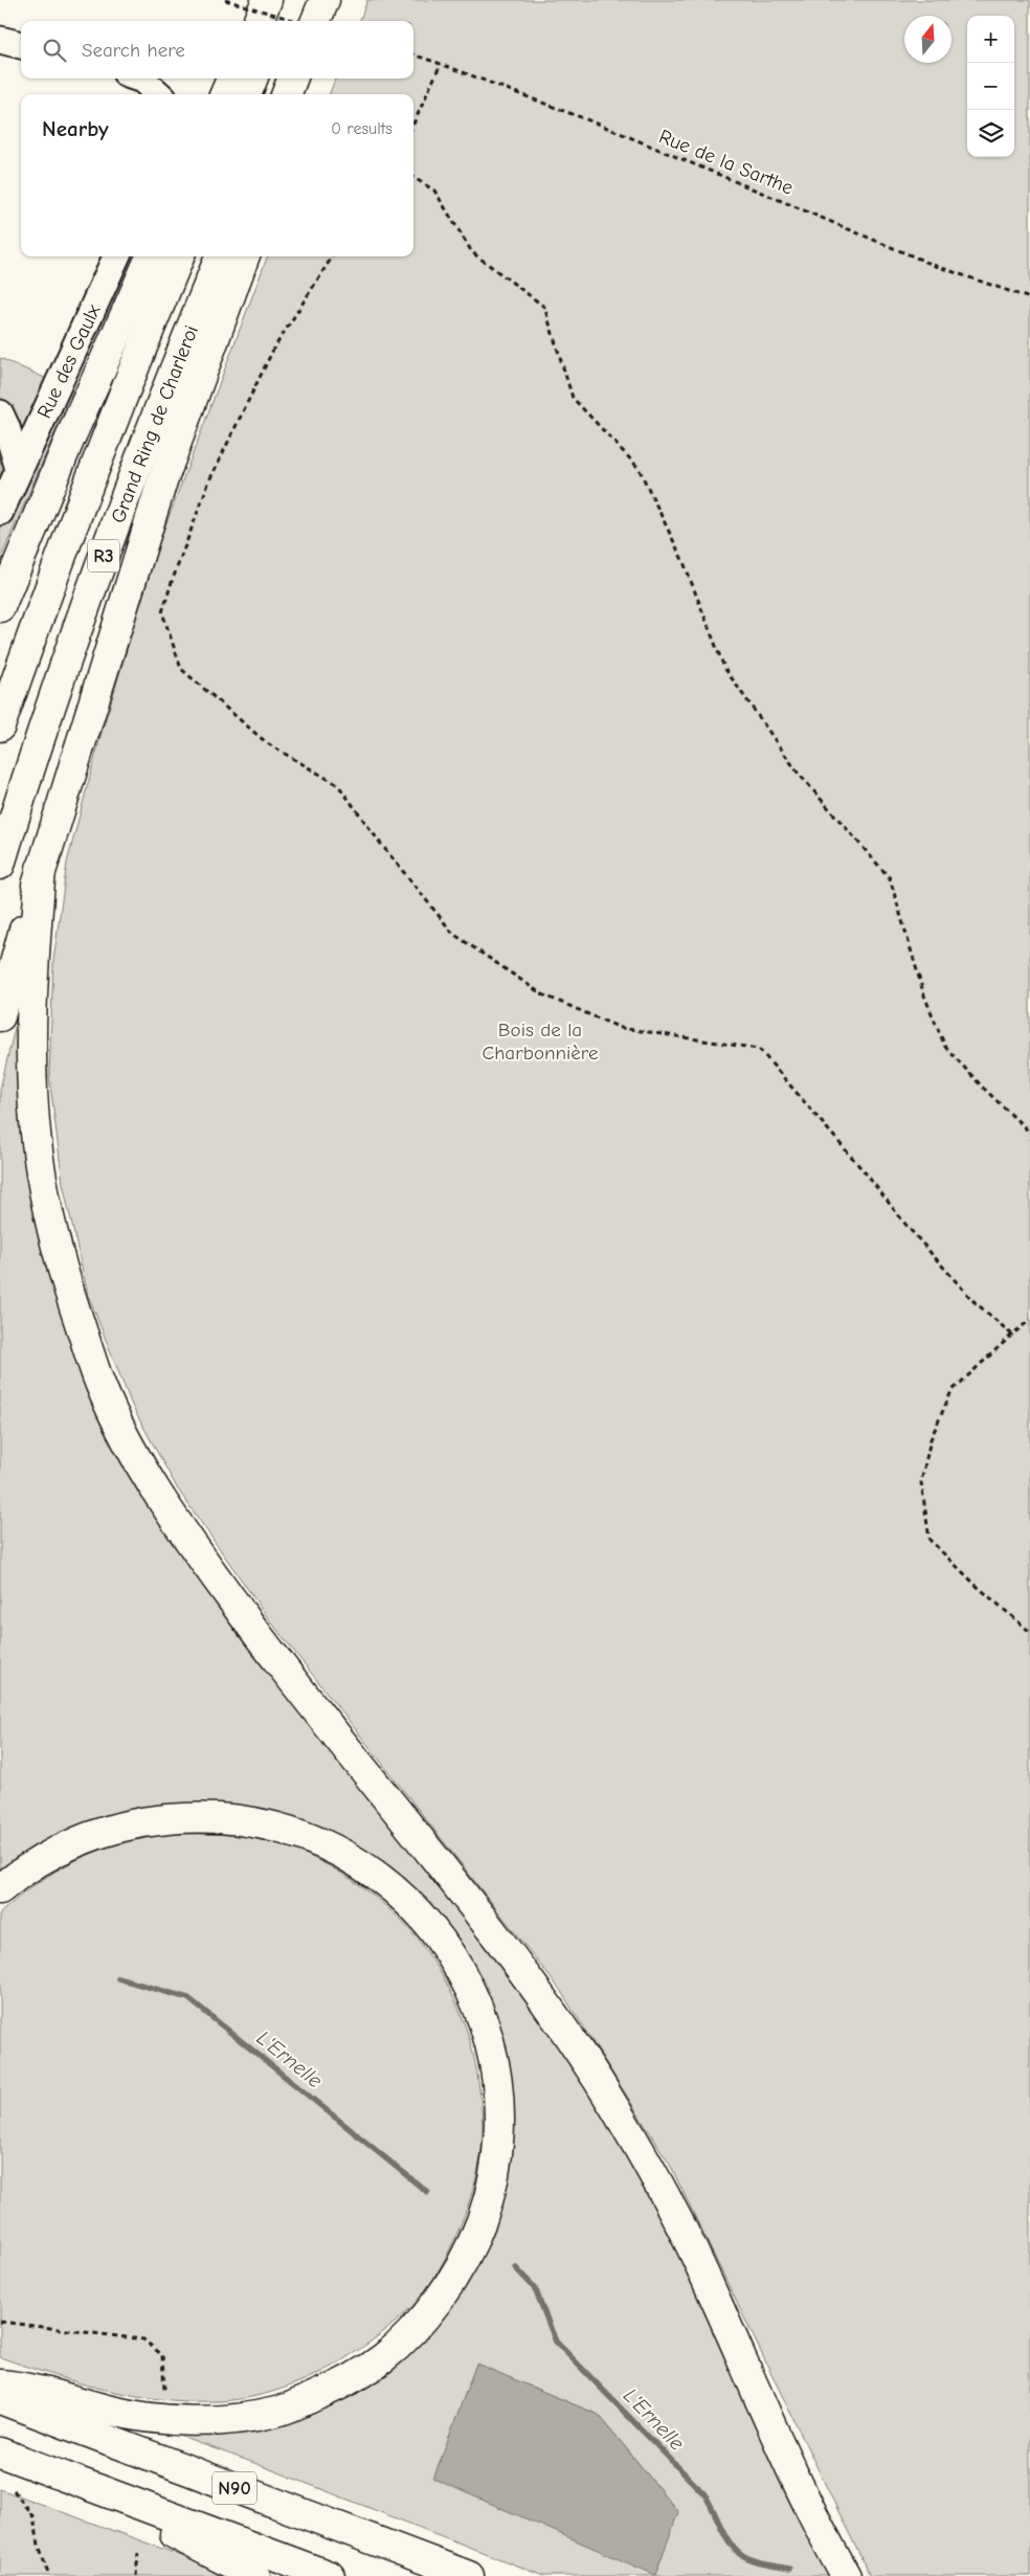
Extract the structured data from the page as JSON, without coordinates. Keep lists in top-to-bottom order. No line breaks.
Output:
{"streets":{"highway":["Grand Ring de Charleroi","R3","N90"],"street":["Rue des Gaulx"],"path":["Rue de la Sarthe"]},"water":["L'Ernelle"],"parks":["Bois de la Charbonnière"],"north":"top","page":{"map_buttons":["+","−"],"search":"Search here","heading":["Nearby","0 results"]}}
